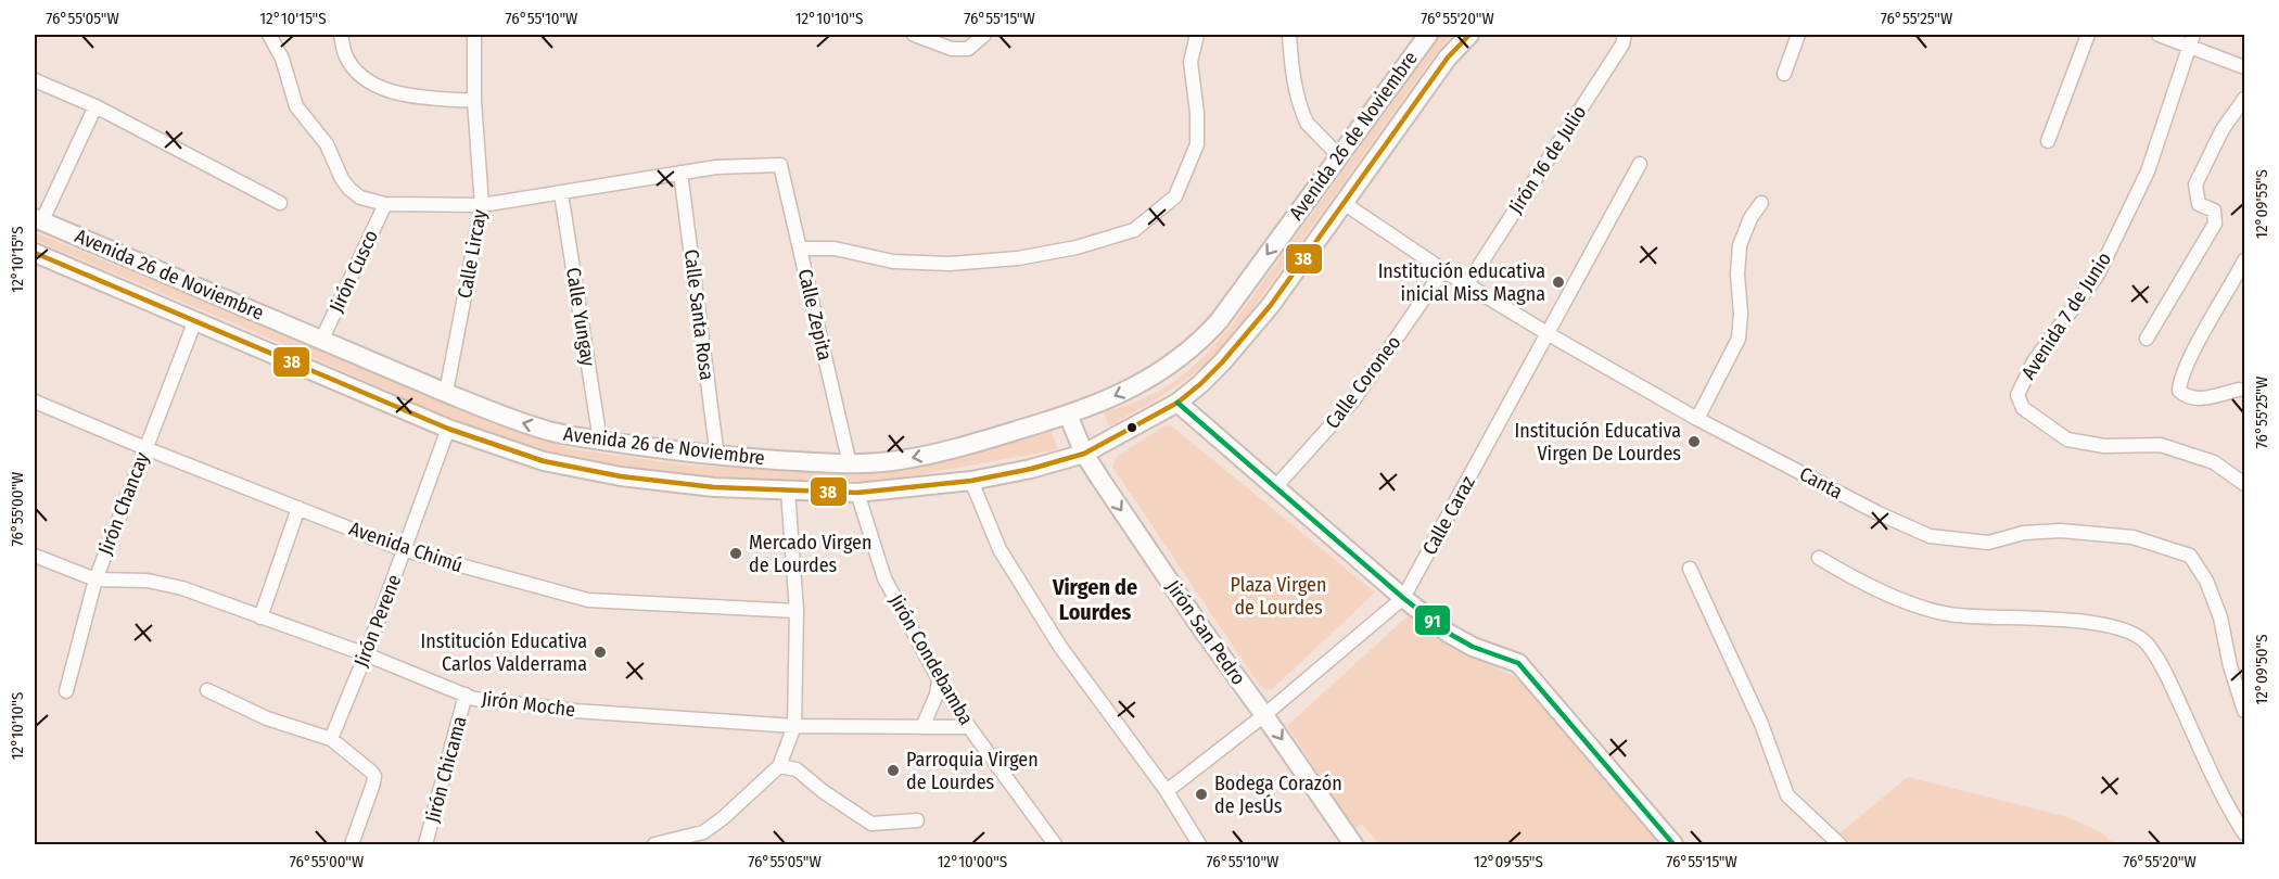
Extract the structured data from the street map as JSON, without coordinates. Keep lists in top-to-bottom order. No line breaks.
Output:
{"streets":{"main road":["Avenida 26 de Noviembre","Jirón San Pedro"],"street":["Jirón 16 de Julio","Calle Lircay","Jirón Cusco","Calle Santa Rosa","Calle Zepita","Avenida 7 de Junio","Calle Yungay","Calle Coroneo","Canta","Jirón Chancay","Calle Caraz","Avenida Chimú","Jirón Perene","Jirón Condebamba","Jirón Moche","Jirón Chicama"]},"crossings":[["Avenida 26 de Noviembre","Calle Lircay"],["Avenida 26 de Noviembre","Jirón Cusco"],["Avenida 26 de Noviembre","Calle Santa Rosa"],["Avenida 26 de Noviembre","Calle Zepita"],["Avenida 26 de Noviembre","Calle Yungay"],["Avenida 26 de Noviembre","Canta"],["Avenida 26 de Noviembre","Jirón Chancay"],["Avenida 26 de Noviembre","Jirón Perene"],["Avenida 26 de Noviembre","Jirón San Pedro"],["Avenida 26 de Noviembre","Jirón Condebamba"],["Jirón 16 de Julio","Canta"],["Calle Santa Rosa","Calle Zepita"],["Calle Coroneo","Canta"],["Canta","Calle Caraz"],["Jirón Chancay","Avenida Chimú"],["Jirón Chancay","Jirón Moche"],["Calle Caraz","Jirón San Pedro"],["Avenida Chimú","Jirón Perene"],["Jirón Perene","Jirón Moche"],["Jirón Condebamba","Jirón Moche"],["Jirón Moche","Jirón Chicama"]],"districts":["Virgen de Lourdes"],"parks":["Plaza Virgen de Lourdes"],"places":["Institución educativa inicial Miss Magna","Institución Educativa Virgen De Lourdes","Mercado Virgen de Lourdes","Institución Educativa Carlos Valderrama","Parroquia Virgen de Lourdes","Bodega Corazón de JesÚs"],"lines":["transit line 38","transit line 91"],"coordinates":["76°55'05\"W","12°10'15\"S","76°55'10\"W","12°10'10\"S","76°55'15\"W","76°55'20\"W","76°55'25\"W","12°09'55\"S","76°55'00\"W","12°09'50\"S","12°10'00\"S"]}
